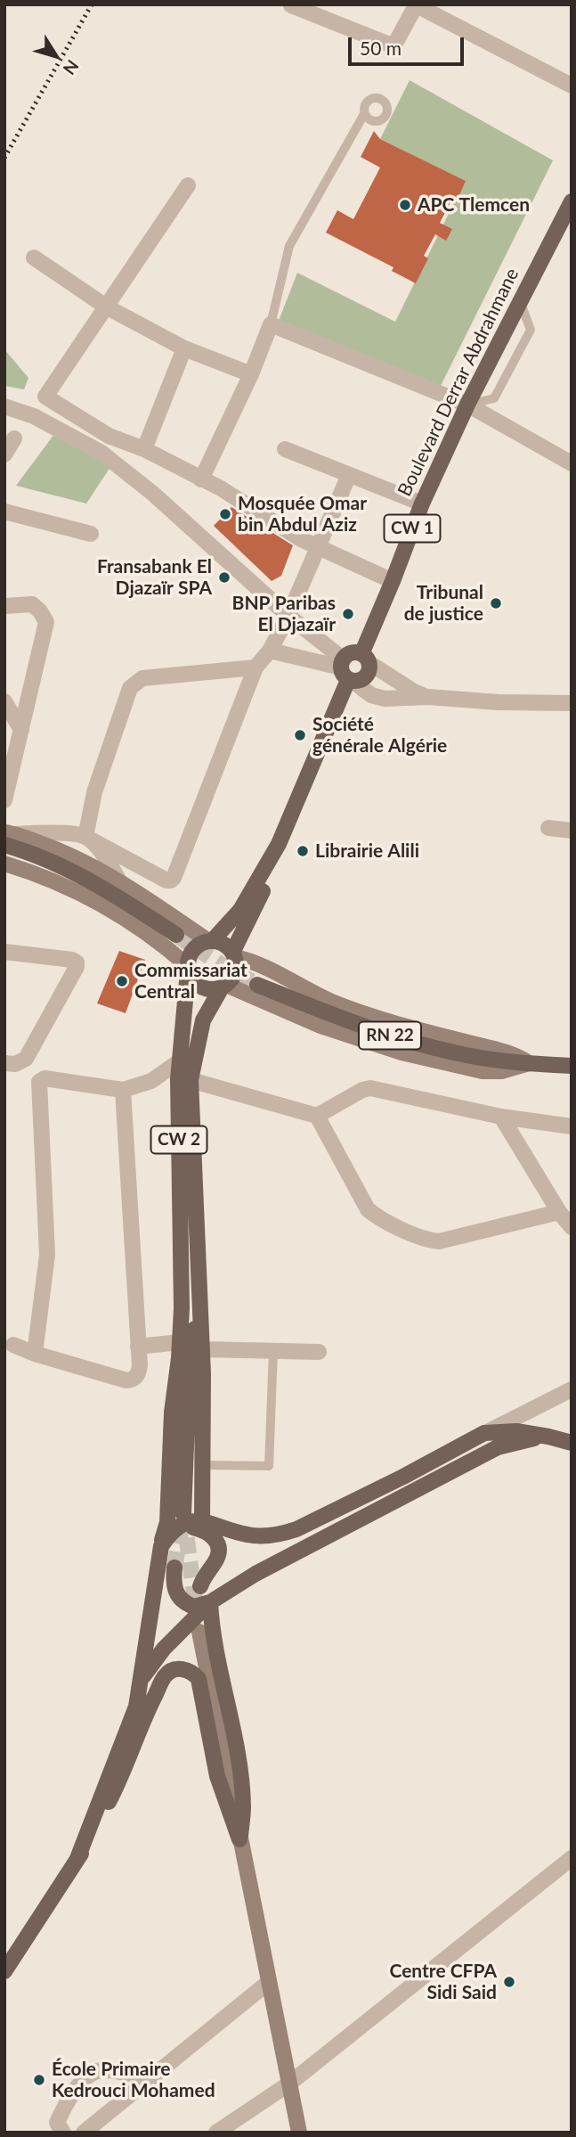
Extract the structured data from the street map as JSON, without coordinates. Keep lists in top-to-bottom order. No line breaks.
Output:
{"streets":{"main road":["Boulevard Derrar Abdrahmane","CW 1","RN 22","CW 2"]},"places":["APC Tlemcen","Mosquée Omar bin Abdul Aziz","Fransabank El Djazaïr SPA","Tribunal de justice","BNP Paribas El Djazaïr","Société générale Algérie","Librairie Alili","Commissariat Central","Centre CFPA Sidi Said","École Primaire Kedrouci Mohamed"],"scale_bar":"50 m","north":"bottom right"}
